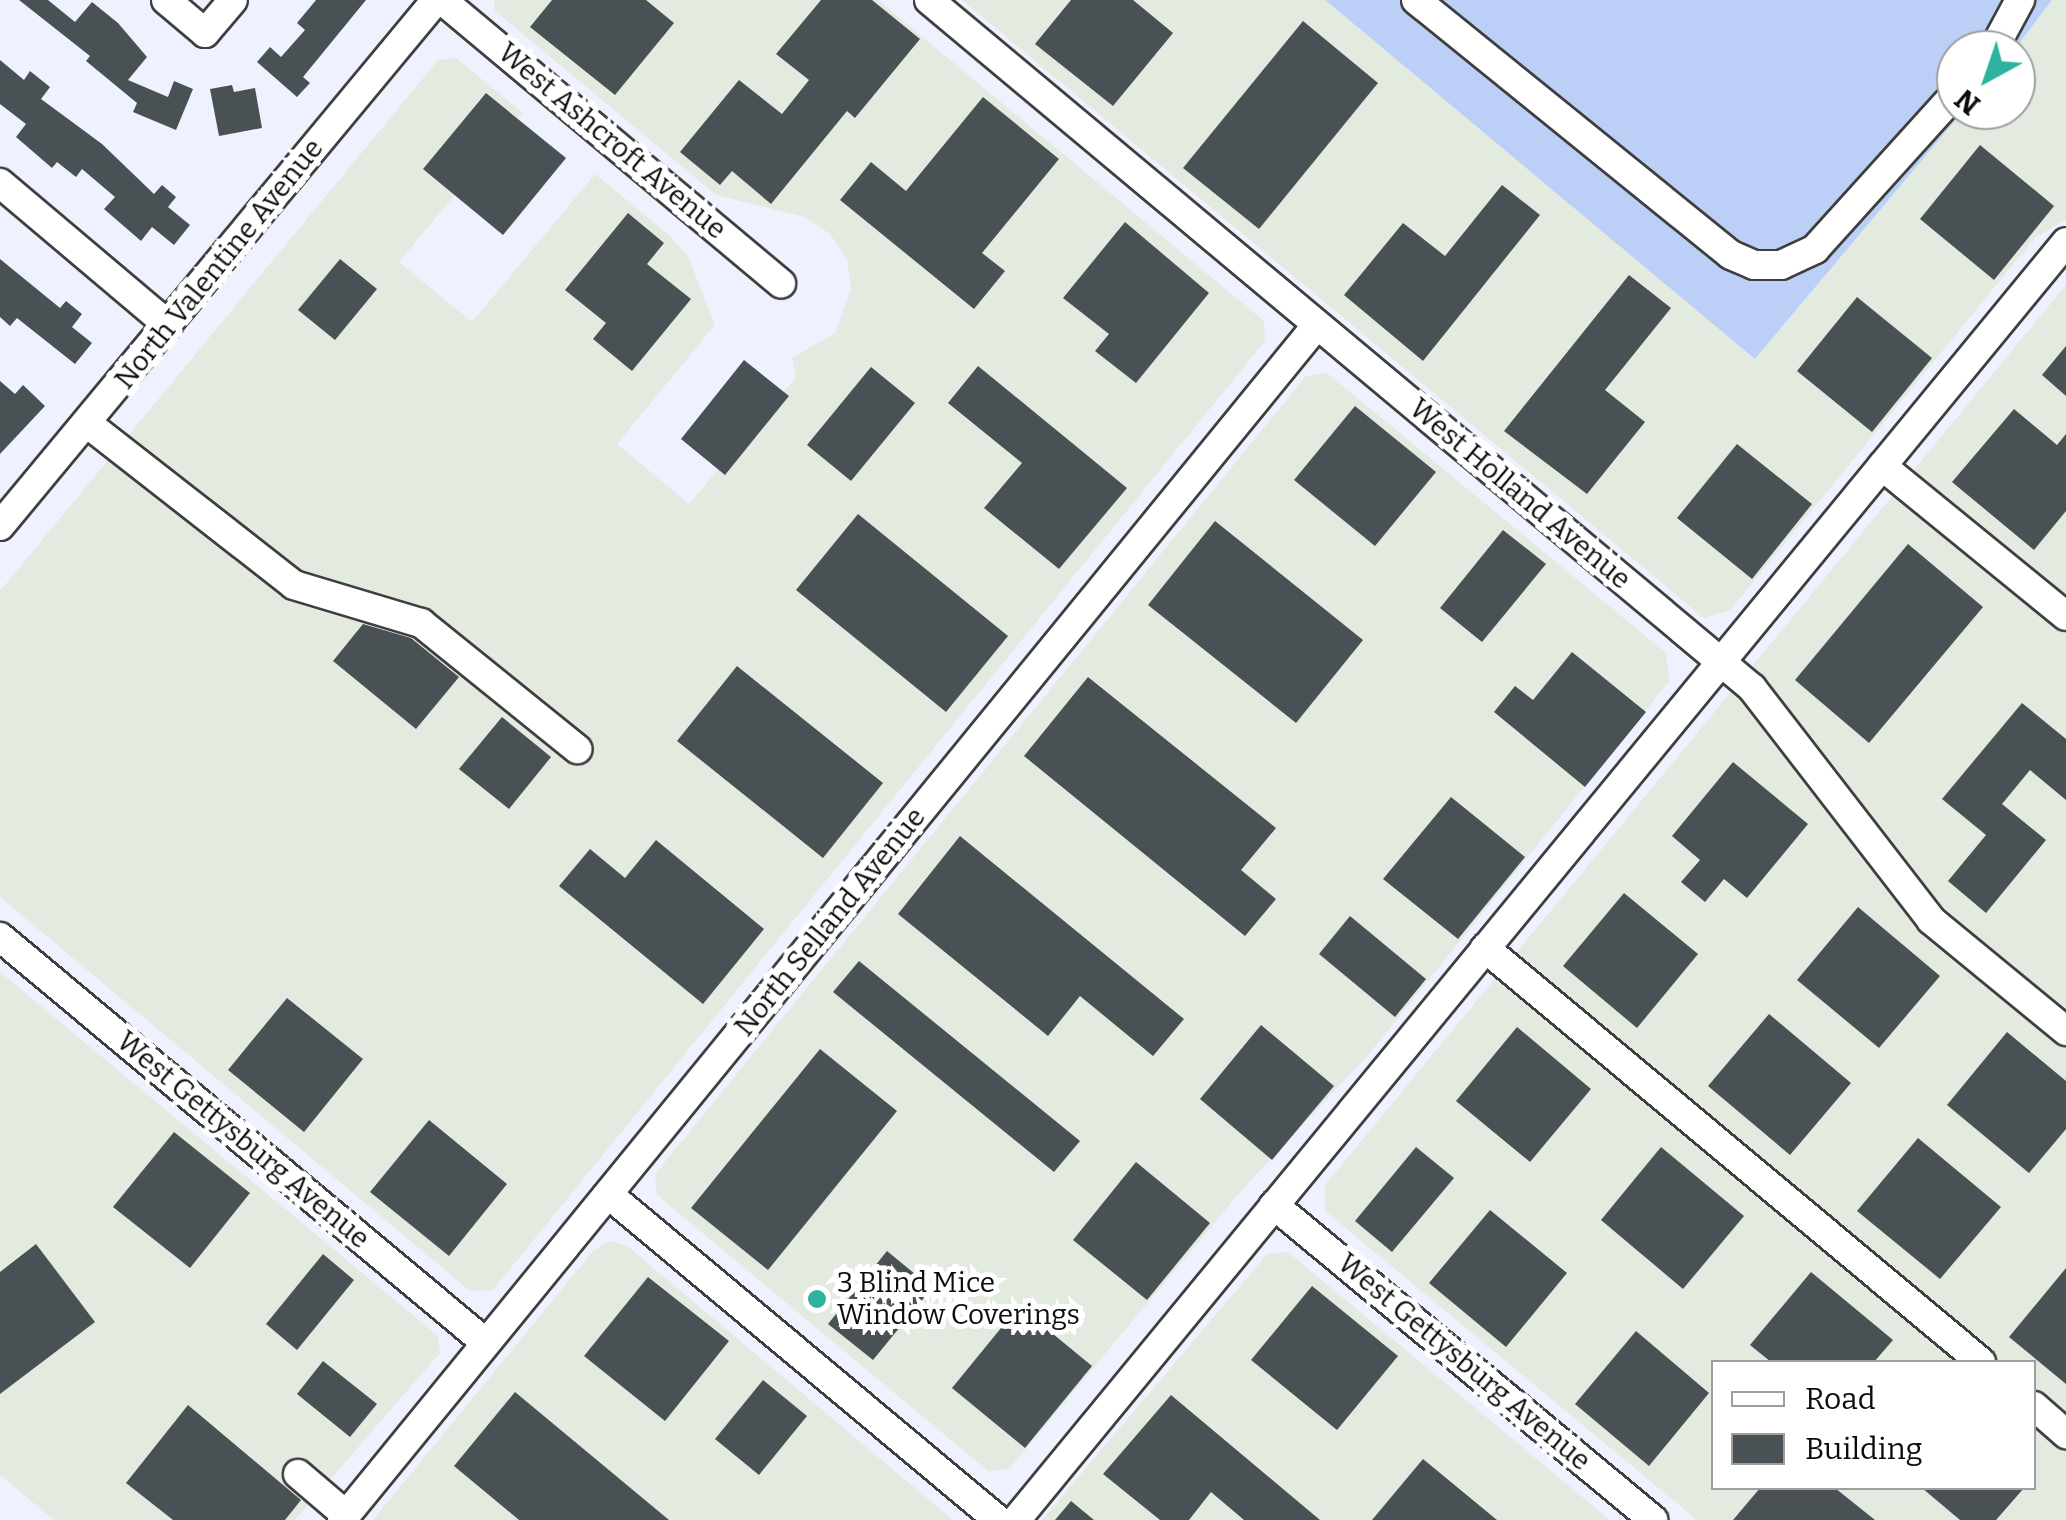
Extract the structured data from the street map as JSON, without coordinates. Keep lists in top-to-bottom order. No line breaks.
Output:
{"streets":{"street":["West Ashcroft Avenue","North Valentine Avenue","West Holland Avenue","North Selland Avenue","West Gettysburg Avenue"]},"crossings":[["West Ashcroft Avenue","North Valentine Avenue"],["West Holland Avenue","North Selland Avenue"],["North Selland Avenue","West Gettysburg Avenue"]],"places":["3 Blind Mice Window Coverings"],"legend":["Road","Building"],"north":"bottom left"}
